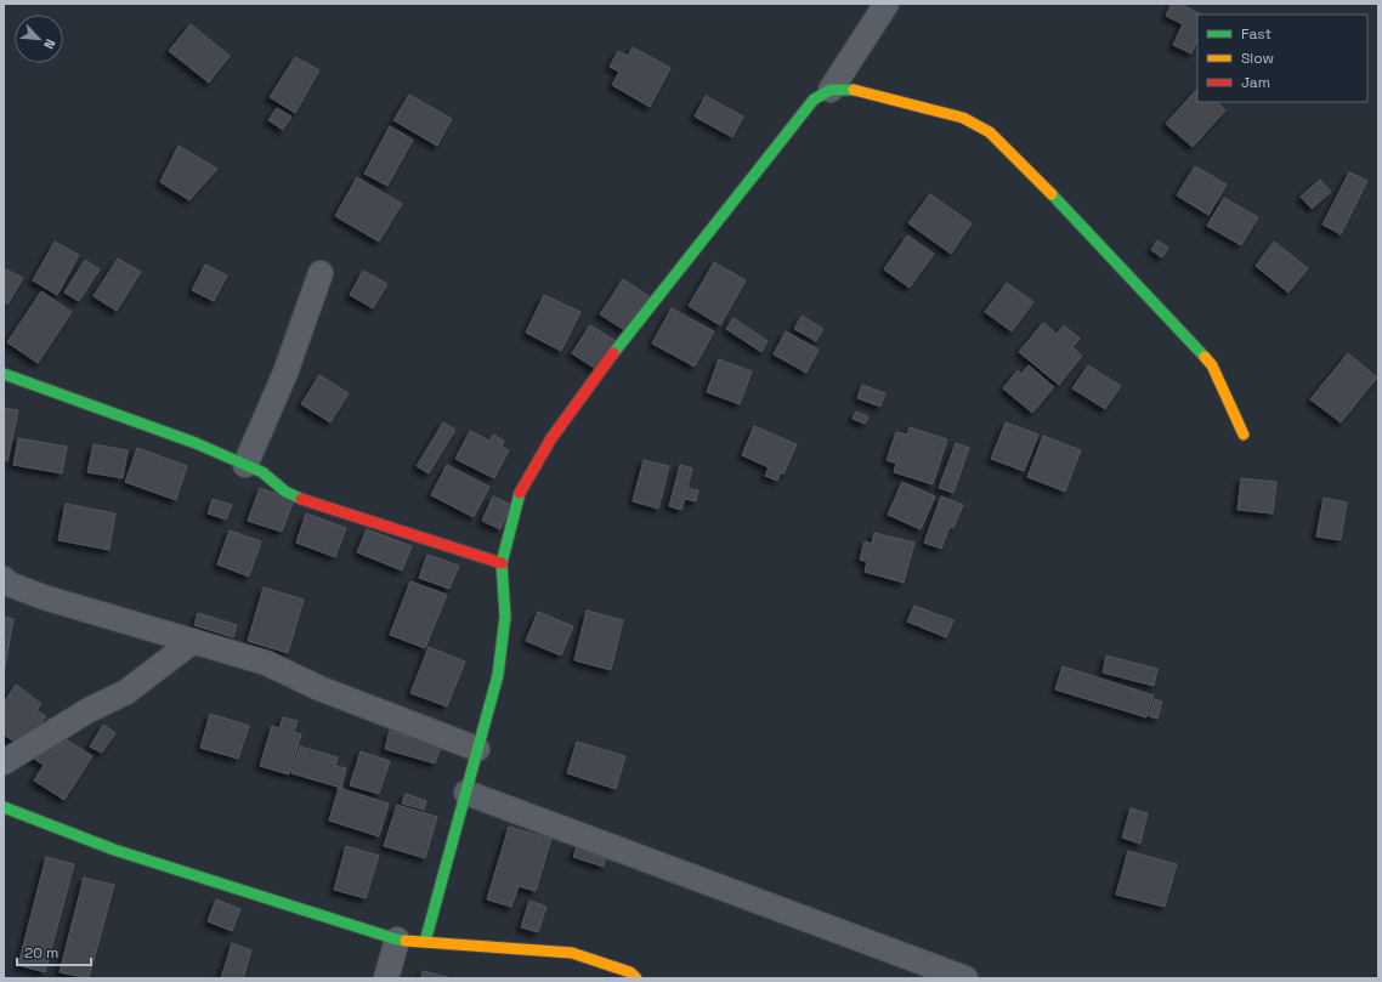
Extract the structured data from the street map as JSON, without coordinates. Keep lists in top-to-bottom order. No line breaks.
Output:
{"legend":["Fast","Slow","Jam"],"scale_bar":"20 m","north":"bottom right"}
